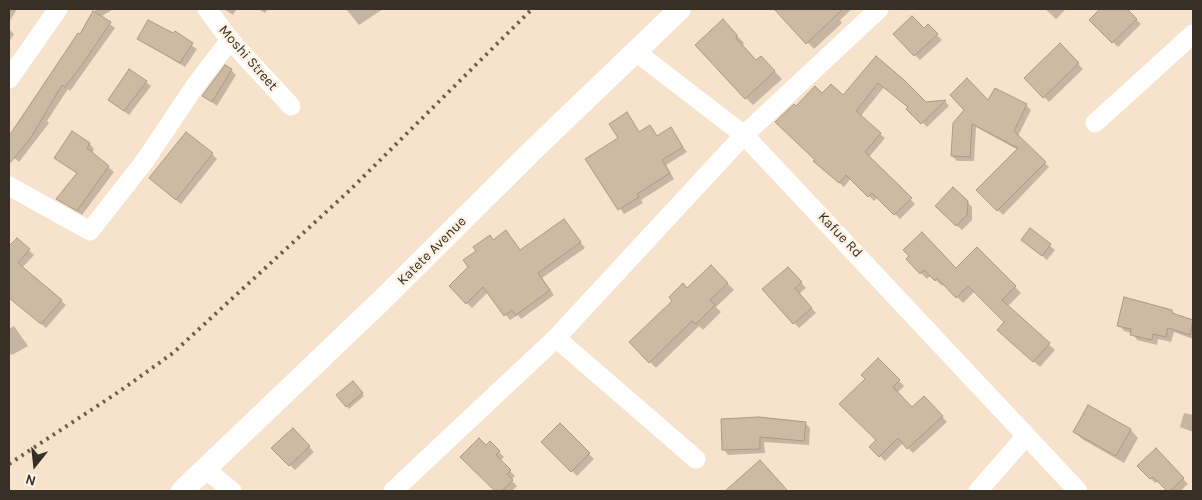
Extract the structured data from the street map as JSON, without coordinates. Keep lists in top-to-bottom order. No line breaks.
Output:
{"streets":{"street":["Moshi Street","Kafue Rd","Katete Avenue"]},"crossings":[["Kafue Rd","Katete Avenue"]],"north":"bottom"}
